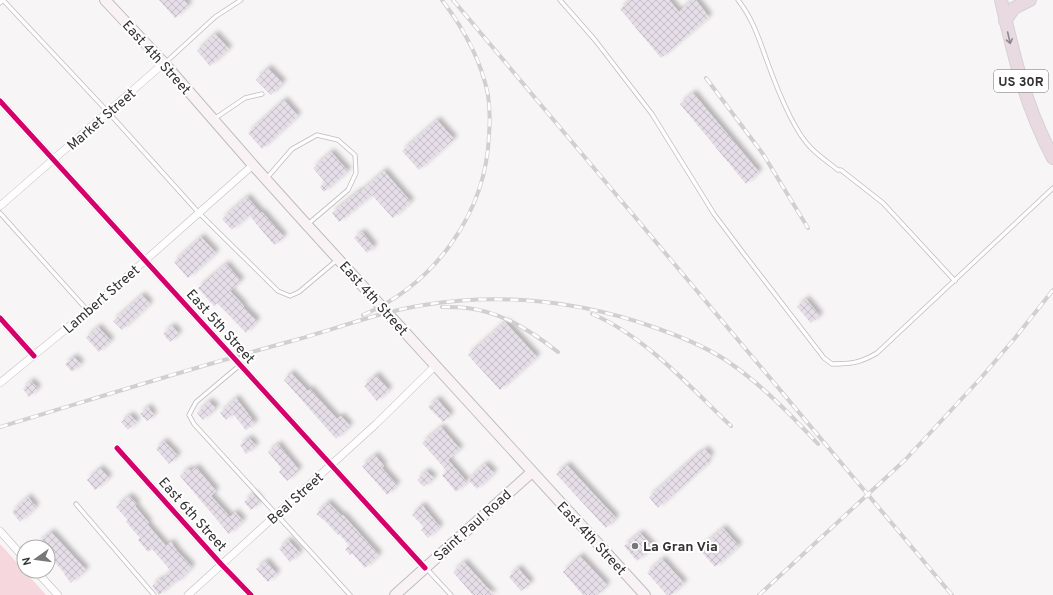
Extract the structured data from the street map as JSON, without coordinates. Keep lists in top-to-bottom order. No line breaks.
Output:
{"streets":{"highway":["US 30R"],"main road":["East 4th Street","Saint Paul Road"],"street":["Market Street","Lambert Street","East 5th Street","Beal Street","East 6th Street"]},"crossings":[["East 4th Street","Market Street"],["East 4th Street","Lambert Street"],["East 4th Street","Beal Street"],["East 4th Street","Saint Paul Road"],["Market Street","East 5th Street"],["Lambert Street","East 5th Street"],["East 5th Street","Beal Street"],["East 5th Street","Saint Paul Road"],["Beal Street","East 6th Street"]],"places":["La Gran Via"],"north":"left"}
